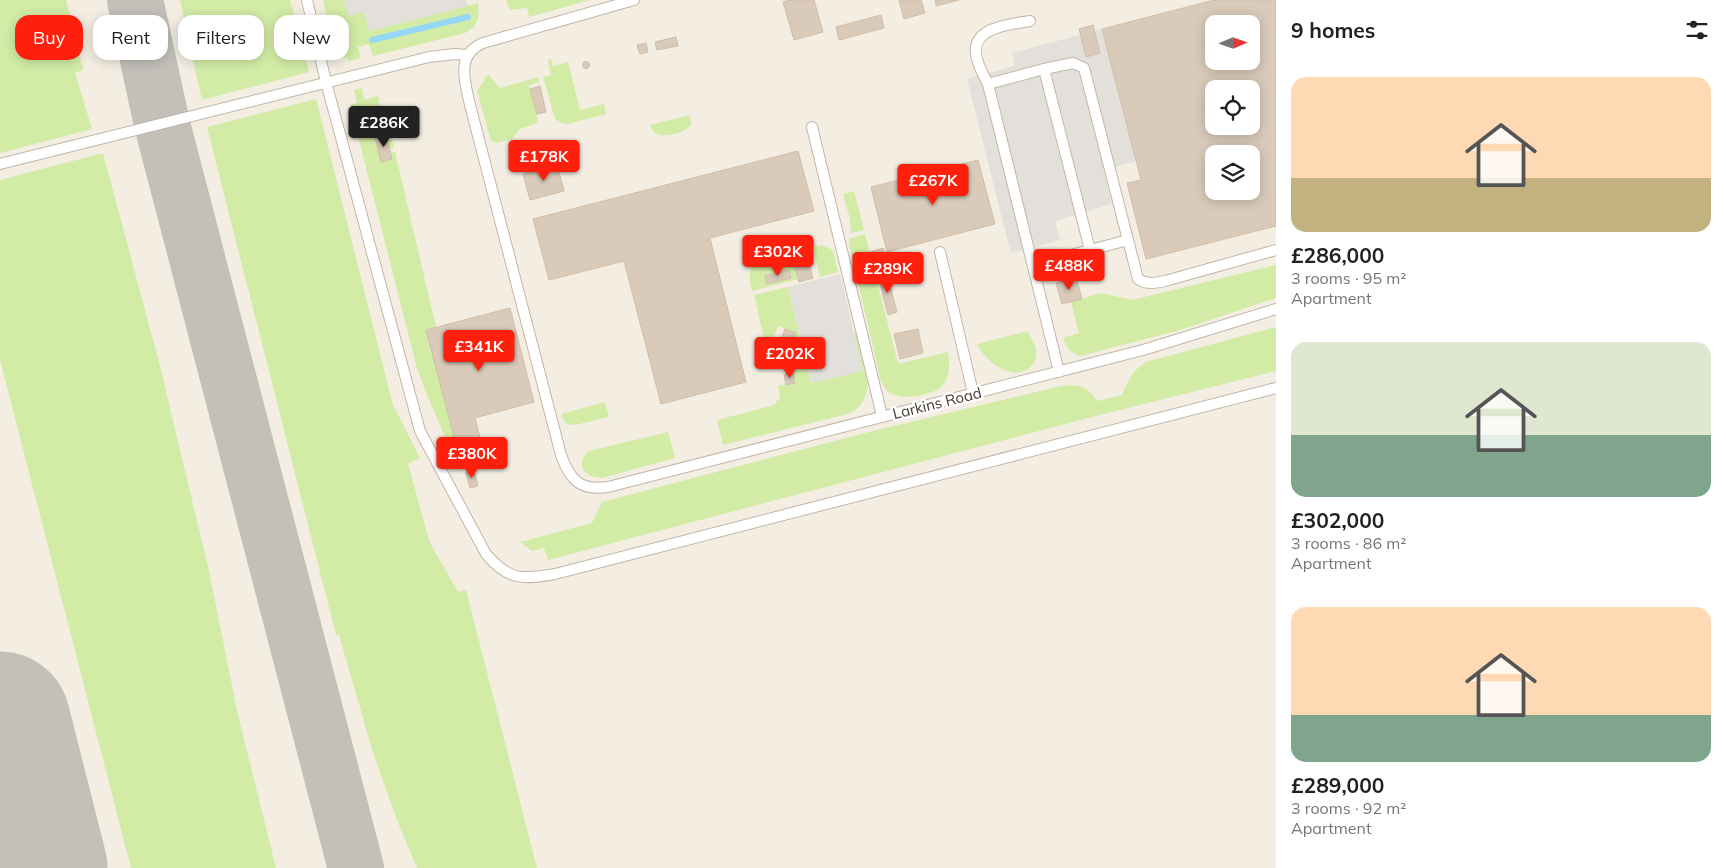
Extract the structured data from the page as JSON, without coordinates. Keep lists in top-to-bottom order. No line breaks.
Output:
{"streets":{"lane":["Larkins Road"]},"north":"right","page":{"heading":"9 homes","chip":["Buy","Rent","Filters","New"],"list":[{"name":"£286,000","note":"3 rooms · 95 m² · Apartment"},{"name":"£302,000","note":"3 rooms · 86 m² · Apartment"},{"name":"£289,000","note":"3 rooms · 92 m² · Apartment"}],"price":["£286K","£178K","£267K","£302K","£488K","£289K","£341K","£202K","£380K"]}}
